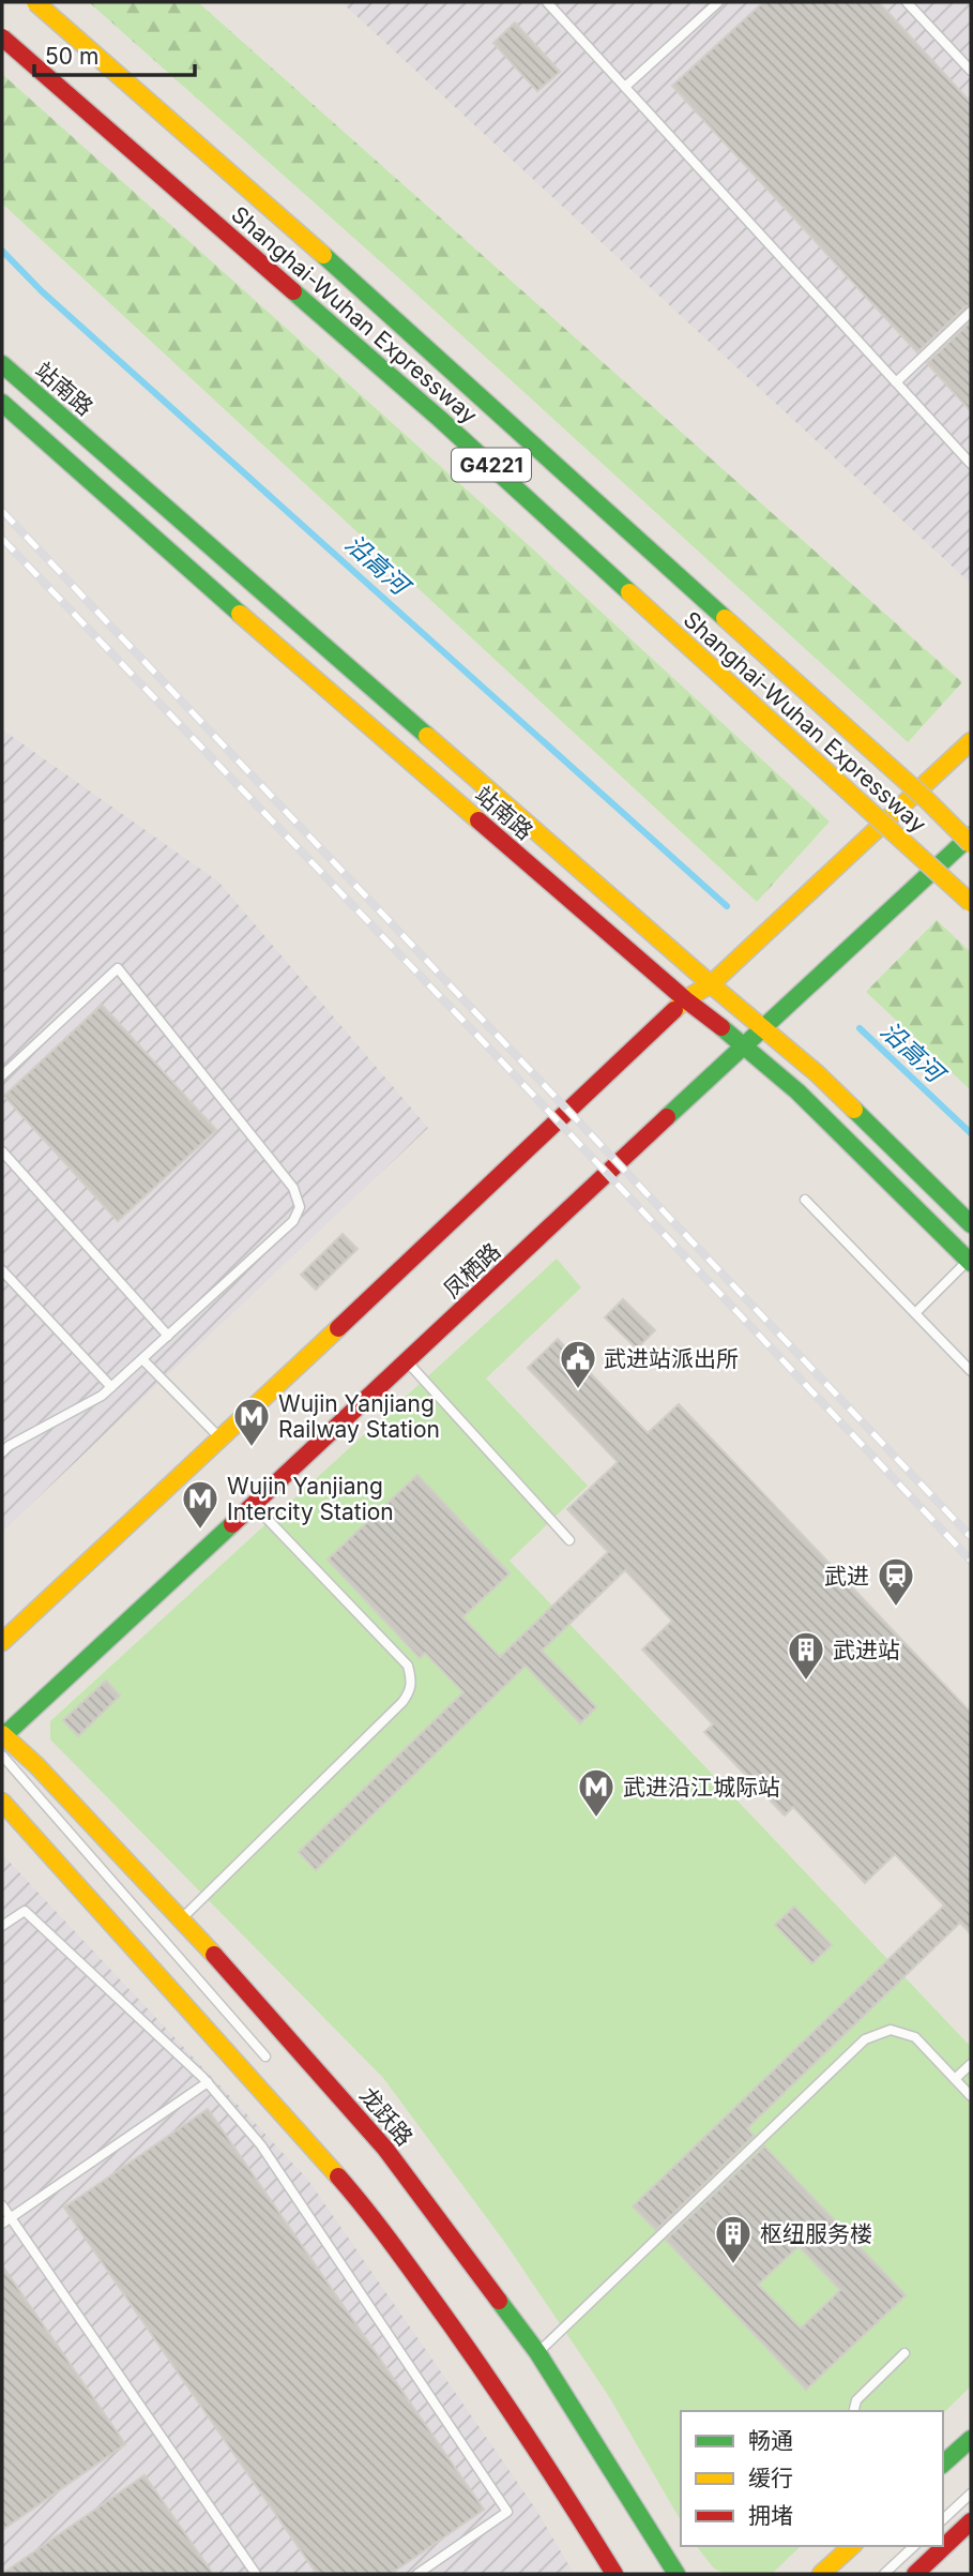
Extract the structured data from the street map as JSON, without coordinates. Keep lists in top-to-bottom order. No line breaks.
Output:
{"streets":{"main road":["Shanghai-Wuhan Expressway","站南路","G4221","凤栖路","龙跃路"]},"crossings":[["站南路","凤栖路"],["凤栖路","龙跃路"]],"water":["沿高河"],"places":{"public building":["武进站派出所"],"metro station":["Wujin Yanjiang Railway Station","Wujin Yanjiang Intercity Station","武进沿江城际站"],"station":["武进"],"building":["武进站","枢纽服务楼"]},"legend":["畅通","缓行","拥堵"],"scale_bar":"50 m"}
